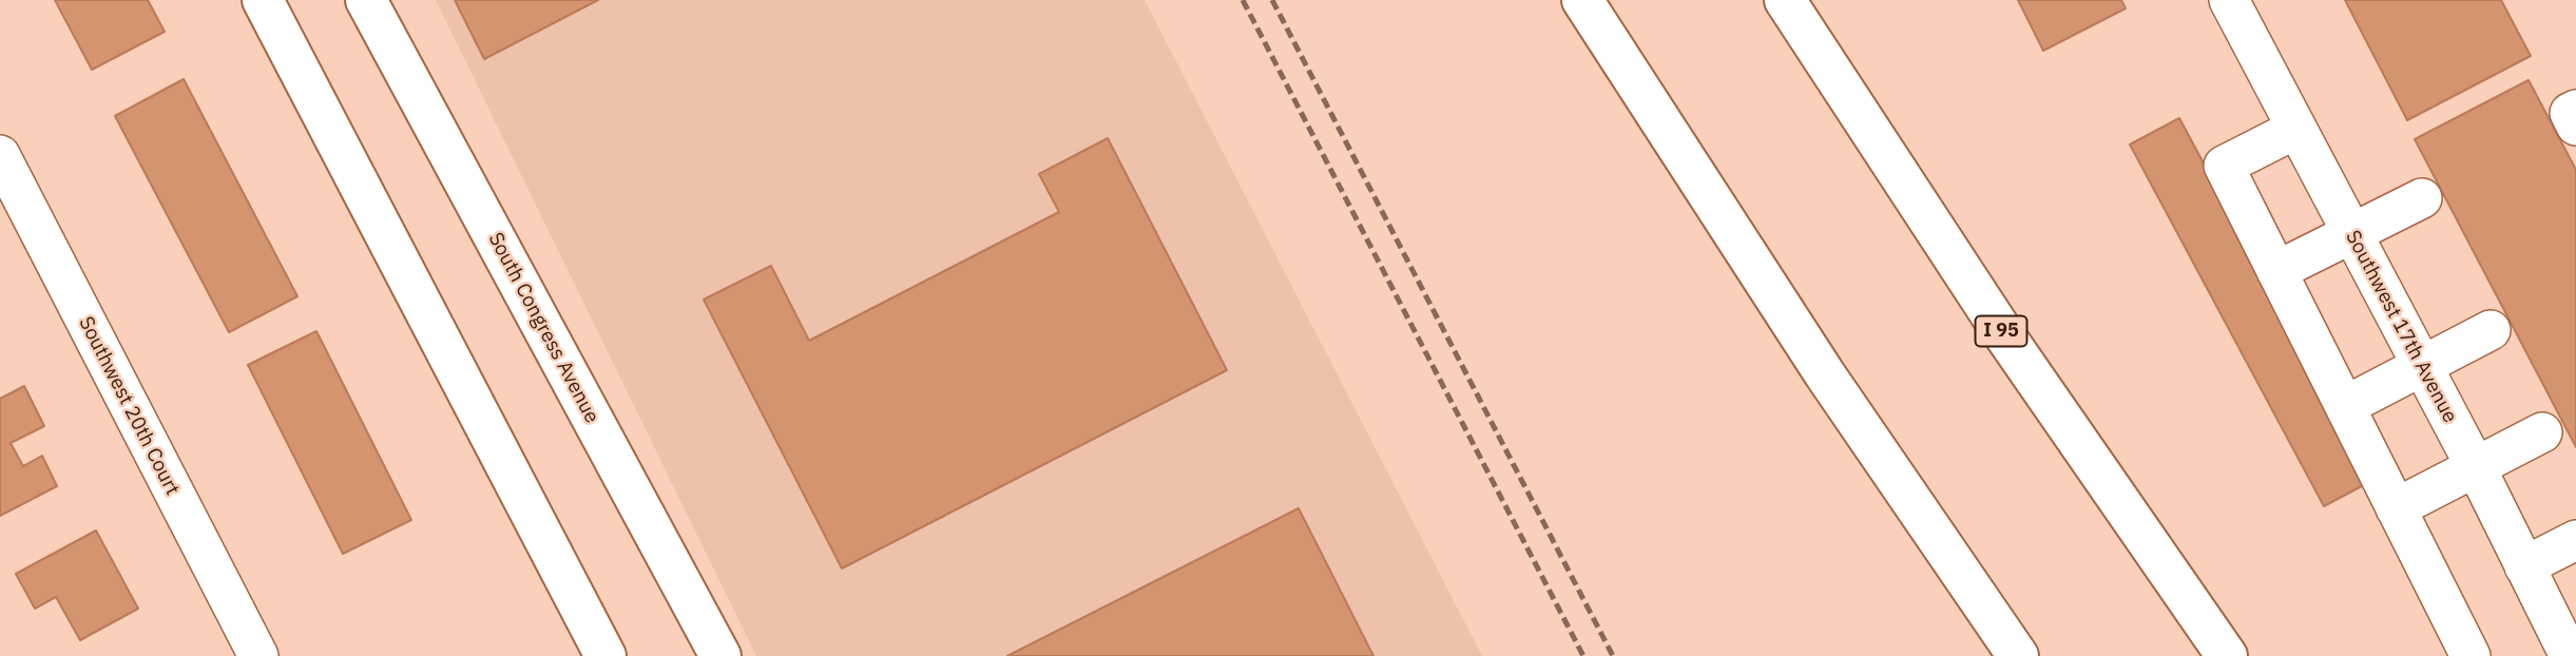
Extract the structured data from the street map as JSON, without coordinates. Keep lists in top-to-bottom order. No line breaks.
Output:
{"streets":{"main road":["South Congress Avenue","I 95"],"street":["Southwest 17th Avenue","Southwest 20th Court"]}}
